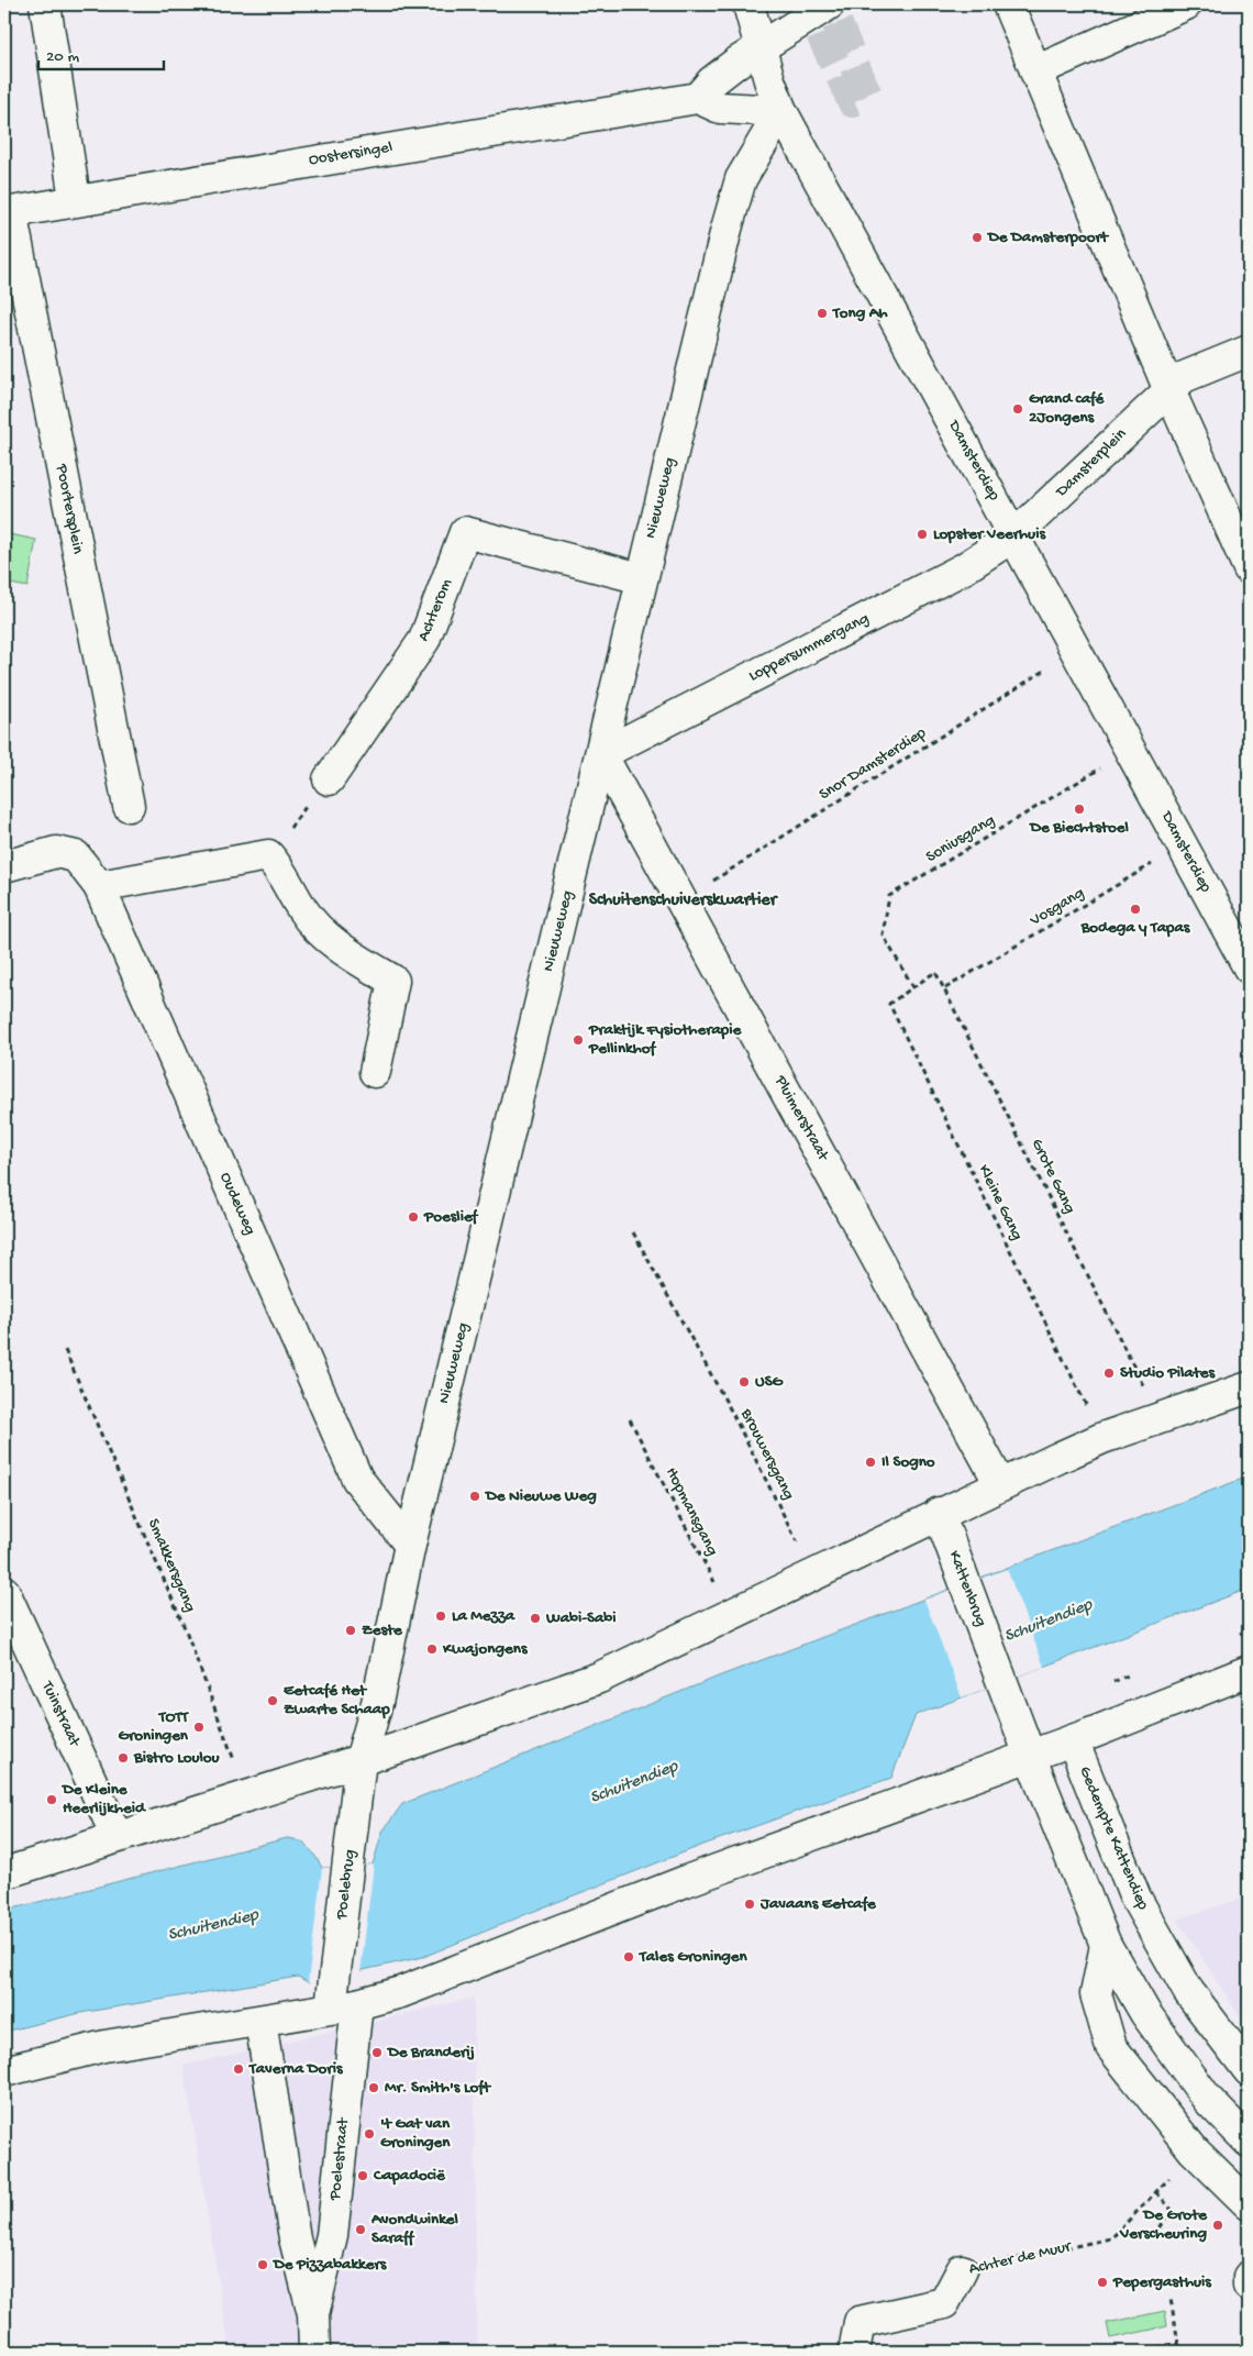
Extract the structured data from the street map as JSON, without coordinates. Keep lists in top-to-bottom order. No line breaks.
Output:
{"streets":{"street":["Oostersingel","Damsterdiep","Damsterplein","Nieuweweg","Poortersplein","Achterom","Loppersummergang","Pluimerstraat","Oudeweg","Kattenbrug","Tuinstraat","Gedempte Kattendiep","Poelebrug","Poelestraat","Achter de Muur"],"path":["Snor Damsterdiep","Soniusgang","Vosgang","Grote Gang","Kleine Gang","Brouwersgang","Hopmansgang","Smakkersgang"]},"crossings":[["Oostersingel","Poortersplein"],["Damsterdiep","Damsterplein"],["Damsterdiep","Nieuweweg"],["Damsterdiep","Loppersummergang"],["Damsterdiep","Snor Damsterdiep"],["Damsterdiep","Soniusgang"],["Damsterdiep","Vosgang"],["Damsterplein","Loppersummergang"],["Nieuweweg","Achterom"],["Nieuweweg","Loppersummergang"],["Nieuweweg","Pluimerstraat"],["Nieuweweg","Oudeweg"],["Nieuweweg","Poelebrug"],["Loppersummergang","Pluimerstraat"],["Snor Damsterdiep","Pluimerstraat"],["Soniusgang","Grote Gang"],["Soniusgang","Kleine Gang"],["Vosgang","Grote Gang"],["Grote Gang","Kleine Gang"],["Poelebrug","Poelestraat"]],"districts":["Schuitenschuiverskwartier"],"water":["Schuitendiep"],"places":["De Damsterpoort","Tong Ah","Grand café 2Jongens","Lopster Veerhuis","De Biechtstoel","Bodega y Tapas","Praktijk Fysiotherapie Pellinkhof","Poeslief","Studio Pilates","USG","Il Sogno","De Nieuwe Weg","La Mezza","Wabi-Sabi","Zeste","Kwajongens","Eetcafé Het Zwarte Schaap","TOTT Groningen","Bistro Loulou","De Kleine Heerlijkheid","Javaans Eetcafe","Tales Groningen","De Branderij","Taverna Doris","Mr. Smith's Loft","'t Gat van Groningen","Capadocië","De Grote Verscheuring","Avondwinkel Saraff","De Pizzabakkers","Pepergasthuis"],"scale_bar":"20 m"}
